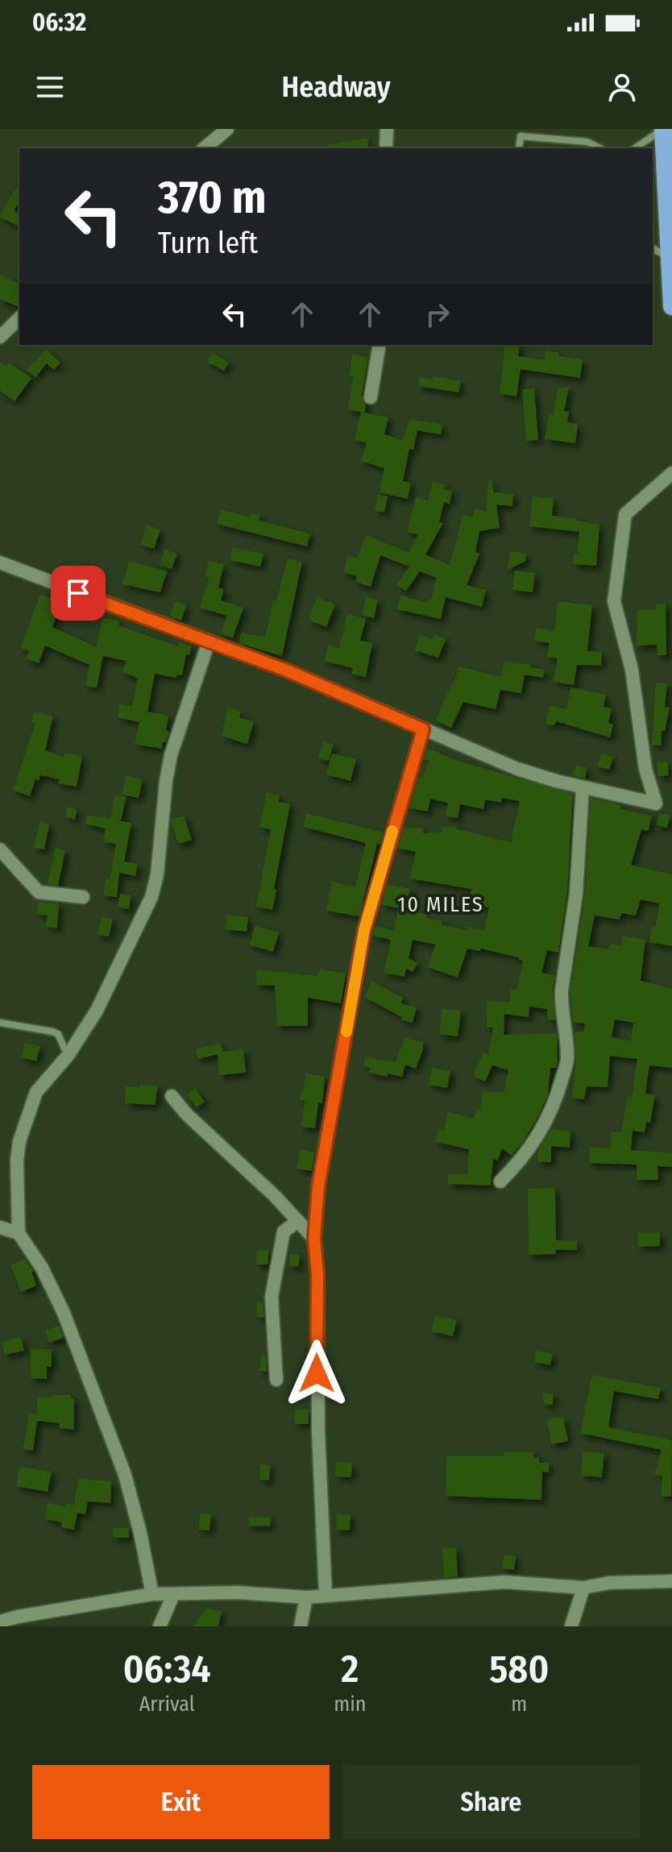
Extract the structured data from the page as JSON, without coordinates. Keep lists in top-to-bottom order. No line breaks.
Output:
{"districts":["10 MILES"],"page":{"status":"06:32","header":"Headway","turn":["370 m","Turn left"],"eta":["06:34","Arrival","2","min","580","m"],"buttons":["Exit","Share"]}}
